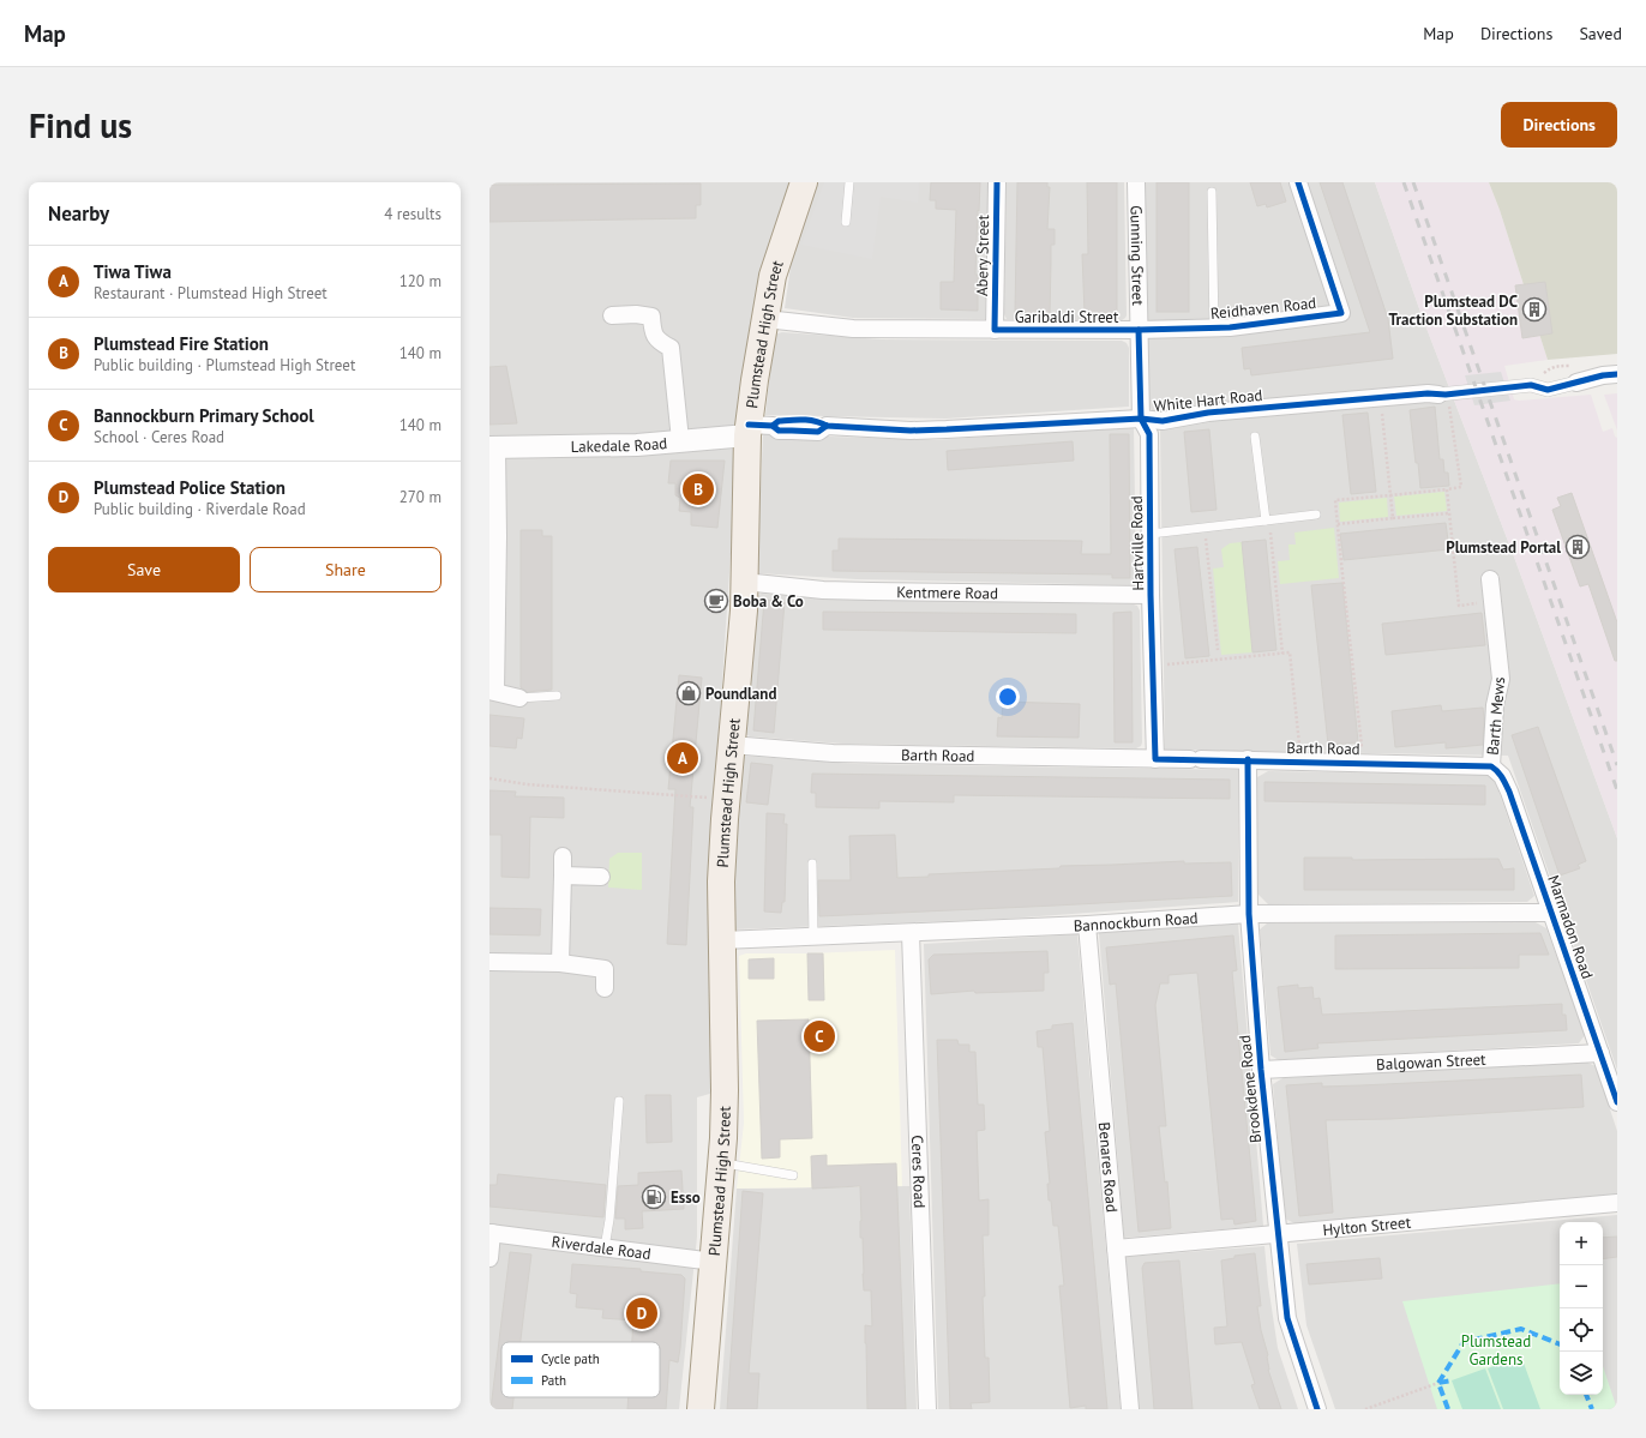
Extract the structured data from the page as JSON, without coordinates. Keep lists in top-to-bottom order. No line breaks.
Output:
{"streets":{"main road":["Plumstead High Street"],"street":["Abery Street","Gunning Street","Reidhaven Road","Garibaldi Street","White Hart Road","Lakedale Road","Hartville Road","Kentmere Road","Barth Mews","Barth Road","Bannockburn Road","Marmadon Road","Balgowan Street","Brookdene Road","Benares Road","Ceres Road","Hylton Street","Riverdale Road"]},"crossings":[["Abery Street","Garibaldi Street"],["Gunning Street","Reidhaven Road"],["Gunning Street","Garibaldi Street"],["Gunning Street","Hartville Road"],["Reidhaven Road","Garibaldi Street"],["Reidhaven Road","Hartville Road"],["Garibaldi Street","Plumstead High Street"],["Garibaldi Street","Hartville Road"],["Plumstead High Street","White Hart Road"],["Plumstead High Street","Lakedale Road"],["Plumstead High Street","Kentmere Road"],["Plumstead High Street","Barth Road"],["Plumstead High Street","Bannockburn Road"],["Plumstead High Street","Riverdale Road"],["White Hart Road","Lakedale Road"],["White Hart Road","Hartville Road"],["Hartville Road","Kentmere Road"],["Hartville Road","Barth Road"],["Barth Mews","Barth Road"],["Barth Mews","Marmadon Road"],["Barth Road","Marmadon Road"],["Barth Road","Brookdene Road"],["Bannockburn Road","Marmadon Road"],["Bannockburn Road","Brookdene Road"],["Bannockburn Road","Benares Road"],["Bannockburn Road","Ceres Road"],["Marmadon Road","Balgowan Street"],["Balgowan Street","Brookdene Road"],["Brookdene Road","Hylton Street"],["Benares Road","Hylton Street"]],"parks":["Plumstead Gardens"],"places":{"building":["Plumstead DC Traction Substation","Plumstead Portal"],"cafe":["Boba & Co"],"shop":["Poundland"],"fuel station":["Esso"]},"legend":["Cycle path","Path"],"page":{"header":"Map","nav":["Map","Directions","Saved"],"buttons":["Directions",["Save","Share"]],"title":"Find us","heading":["Nearby","4 results"],"list":[{"mark":"A","name":"Tiwa Tiwa","note":"Restaurant · Plumstead High Street","value":"120 m"},{"mark":"B","name":"Plumstead Fire Station","note":"Public building · Plumstead High Street","value":"140 m"},{"mark":"C","name":"Bannockburn Primary School","note":"School · Ceres Road","value":"140 m"},{"mark":"D","name":"Plumstead Police Station","note":"Public building · Riverdale Road","value":"270 m"}],"pins":["B","A","C","D"],"map_buttons":["+","−"]}}
